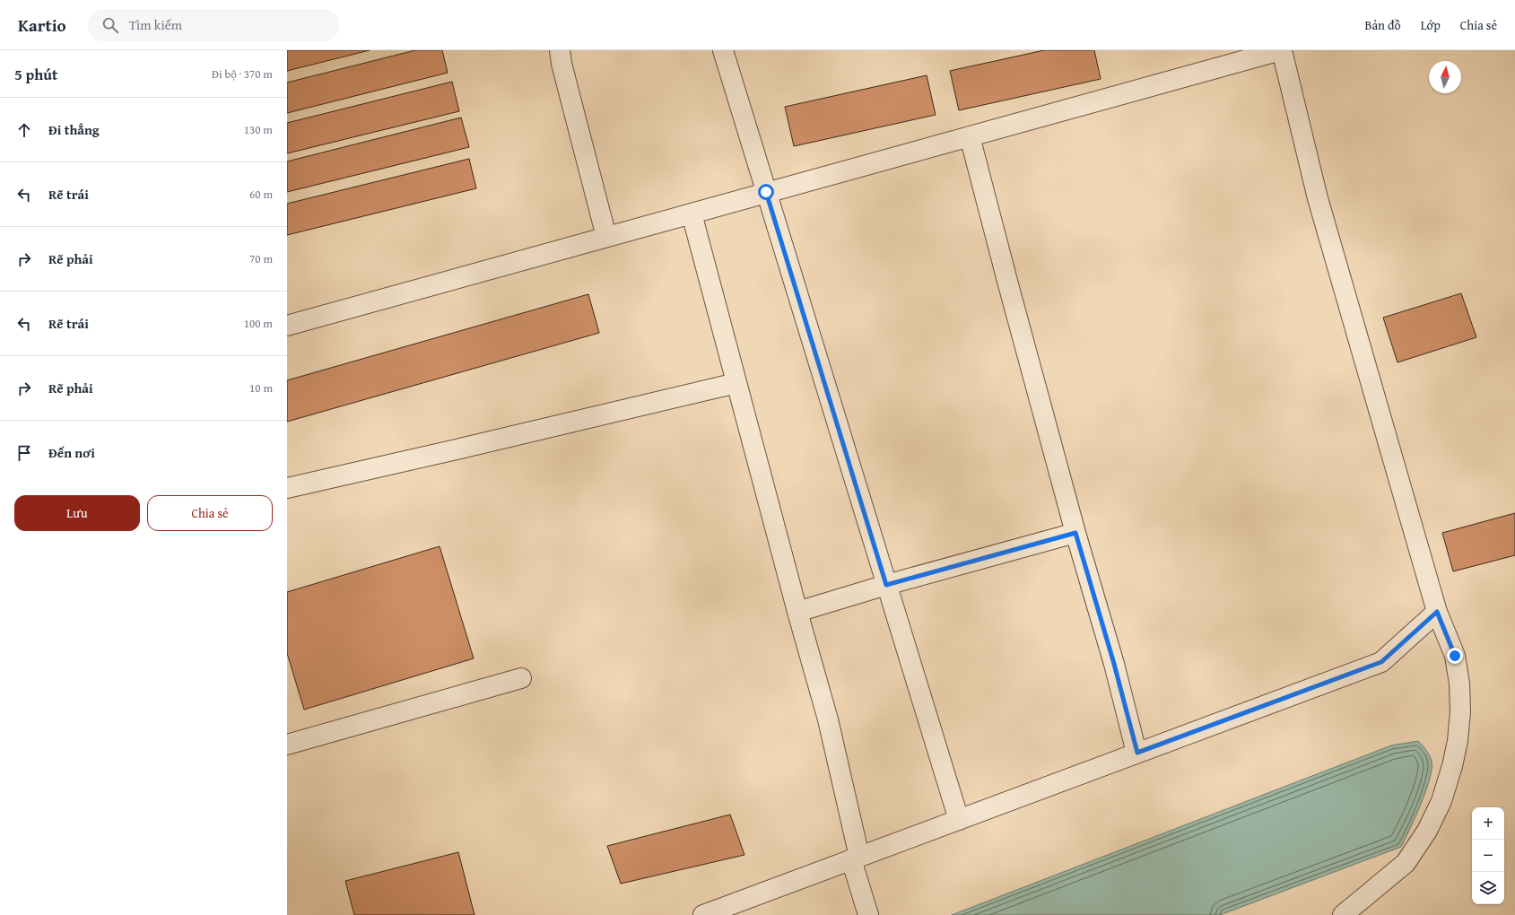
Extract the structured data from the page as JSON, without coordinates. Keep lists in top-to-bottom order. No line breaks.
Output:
{"north":"top","page":{"header":"Kartio","search":"Tìm kiếm","nav":["Bản đồ","Lớp","Chia sẻ"],"heading":["5 phút","Đi bộ · 370 m"],"list":[["Đi thẳng","130 m"],["Rẽ trái","60 m"],["Rẽ phải","70 m"],["Rẽ trái","100 m"],["Rẽ phải","10 m"],"Đến nơi"],"buttons":["Lưu","Chia sẻ"],"map_buttons":["+","−"]}}
